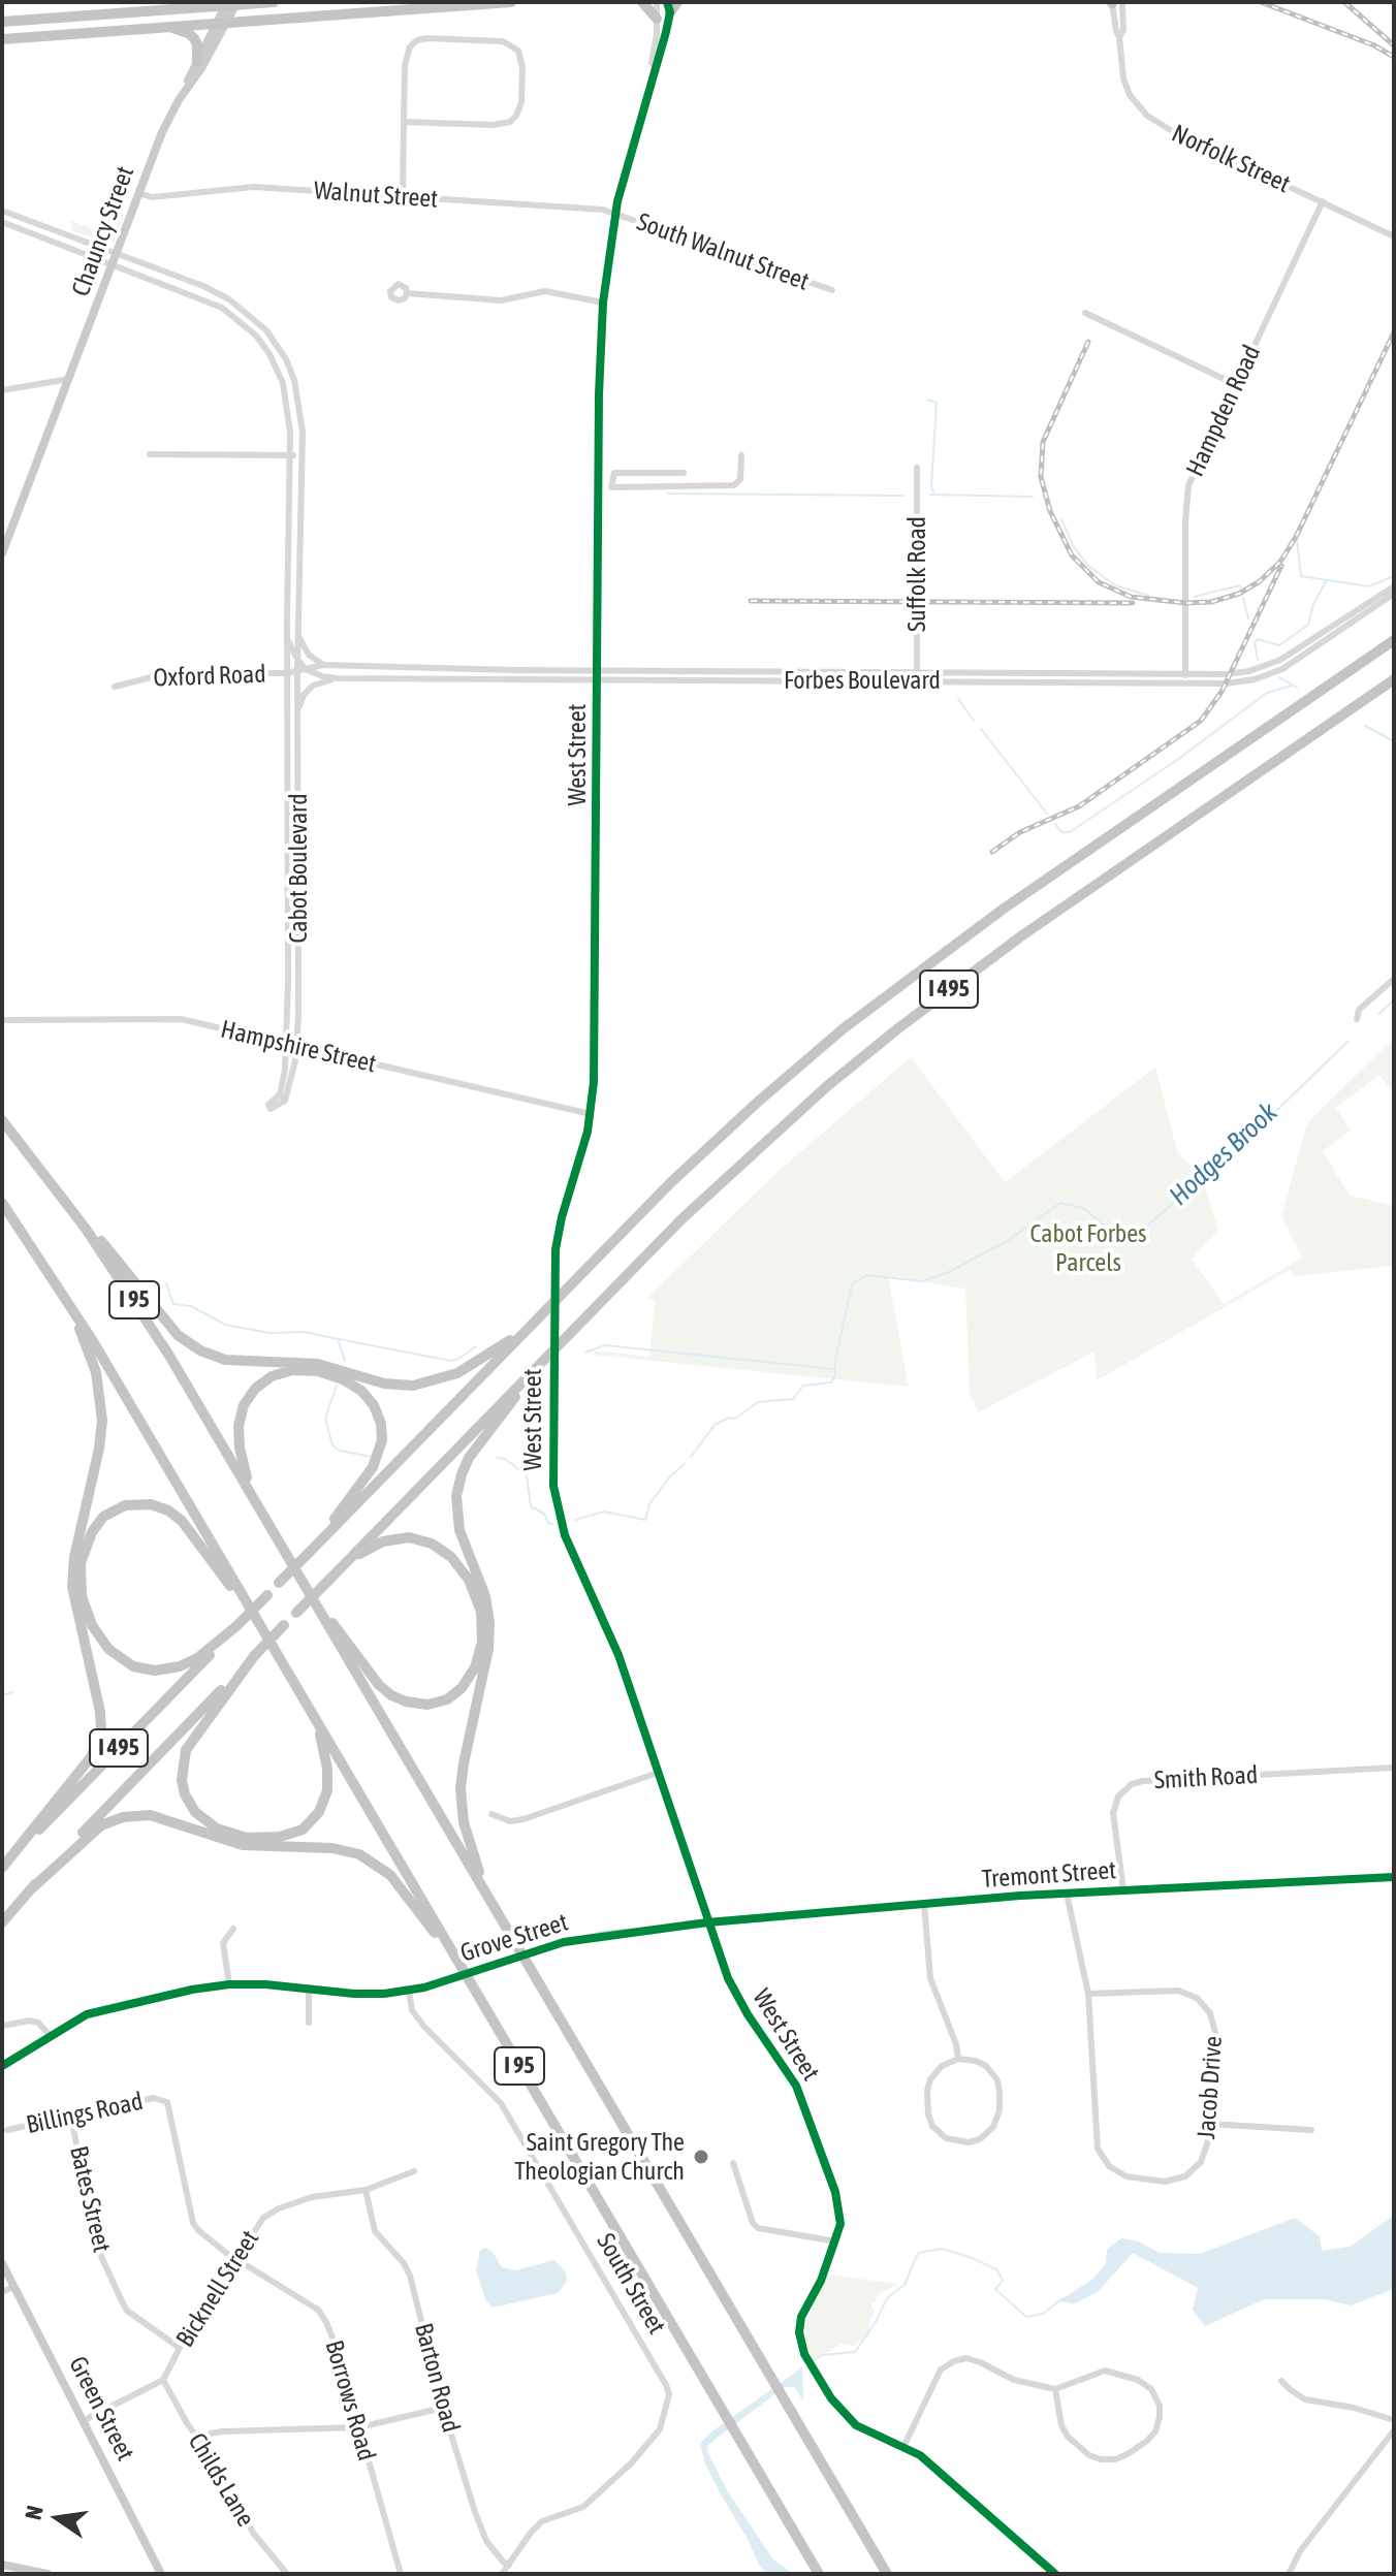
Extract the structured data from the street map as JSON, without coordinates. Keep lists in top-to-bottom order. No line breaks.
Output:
{"streets":{"highway":["I 495","I 95"],"main road":["Chauncy Street","Green Street"],"street":["Norfolk Street","Walnut Street","South Walnut Street","Hampden Road","Suffolk Road","Oxford Road","Forbes Boulevard","West Street","Cabot Boulevard","Hampshire Street","Smith Road","Tremont Street","Grove Street","Jacob Drive","Billings Road","Bates Street","South Street","Bicknell Street","Barton Road","Borrows Road","Childs Lane"]},"crossings":[["Norfolk Street","Hampden Road"],["Walnut Street","Chauncy Street"],["Walnut Street","South Walnut Street"],["Walnut Street","West Street"],["South Walnut Street","West Street"],["Hampden Road","Forbes Boulevard"],["Suffolk Road","Forbes Boulevard"],["Oxford Road","Forbes Boulevard"],["Oxford Road","Cabot Boulevard"],["Forbes Boulevard","West Street"],["Forbes Boulevard","Cabot Boulevard"],["West Street","Hampshire Street"],["West Street","Tremont Street"],["West Street","Grove Street"],["Cabot Boulevard","Hampshire Street"],["Smith Road","Tremont Street"],["Tremont Street","Grove Street"],["Tremont Street","Jacob Drive"],["Grove Street","South Street"],["Billings Road","Bates Street"],["Billings Road","Borrows Road"],["Bates Street","Bicknell Street"],["South Street","Barton Road"],["Bicknell Street","Barton Road"],["Bicknell Street","Borrows Road"],["Bicknell Street","Childs Lane"]],"water":["Hodges Brook"],"parks":["Cabot Forbes Parcels"],"places":["Saint Gregory The Theologian Church"],"north":"left"}
